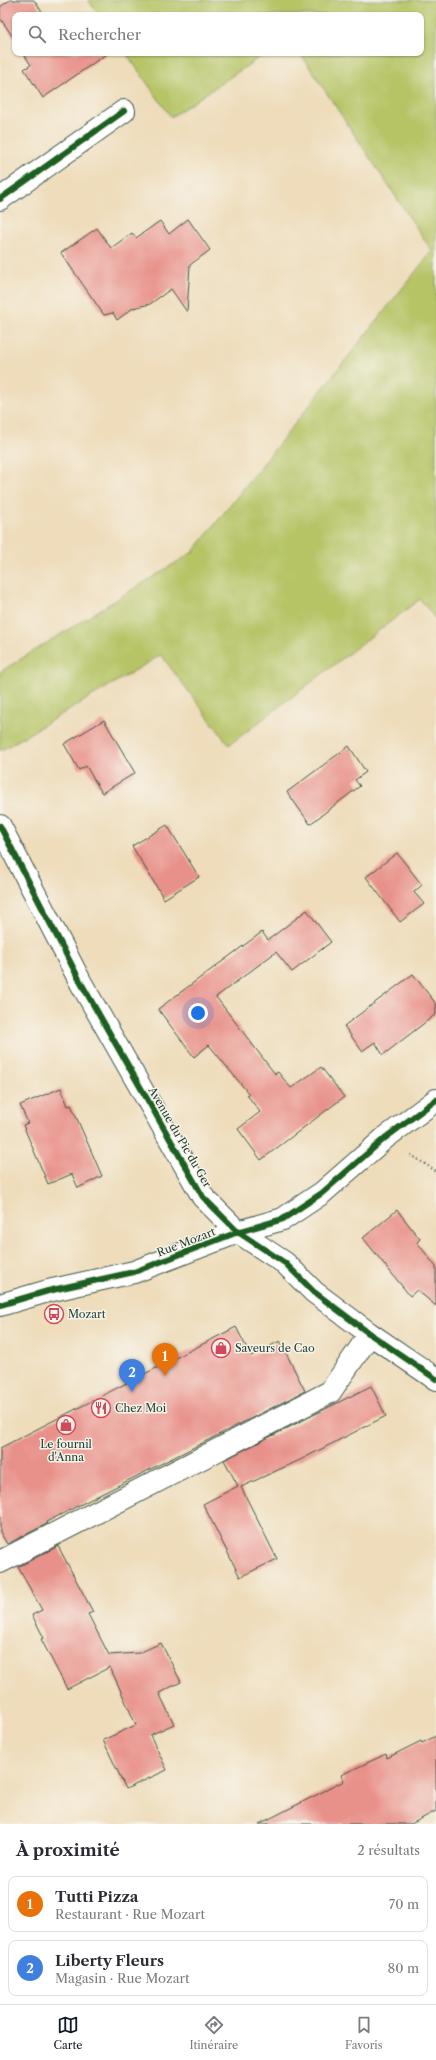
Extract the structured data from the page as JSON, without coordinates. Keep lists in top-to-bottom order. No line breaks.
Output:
{"streets":{"street":["Avenue du Pic du Ger","Rue Mozart"]},"crossings":[["Avenue du Pic du Ger","Rue Mozart"]],"places":{"bus stop":["Mozart"],"shop":["Saveurs de Cao","Le fournil d'Anna"],"restaurant":["Chez Moi"]},"page":{"search":"Rechercher","pins":["1","2"],"heading":["À proximité","2 résultats"],"list":[{"mark":"1","name":"Tutti Pizza","note":"Restaurant · Rue Mozart","value":"70 m"},{"mark":"2","name":"Liberty Fleurs","note":"Magasin · Rue Mozart","value":"80 m"}],"nav":["Carte","Itinéraire","Favoris"]}}
